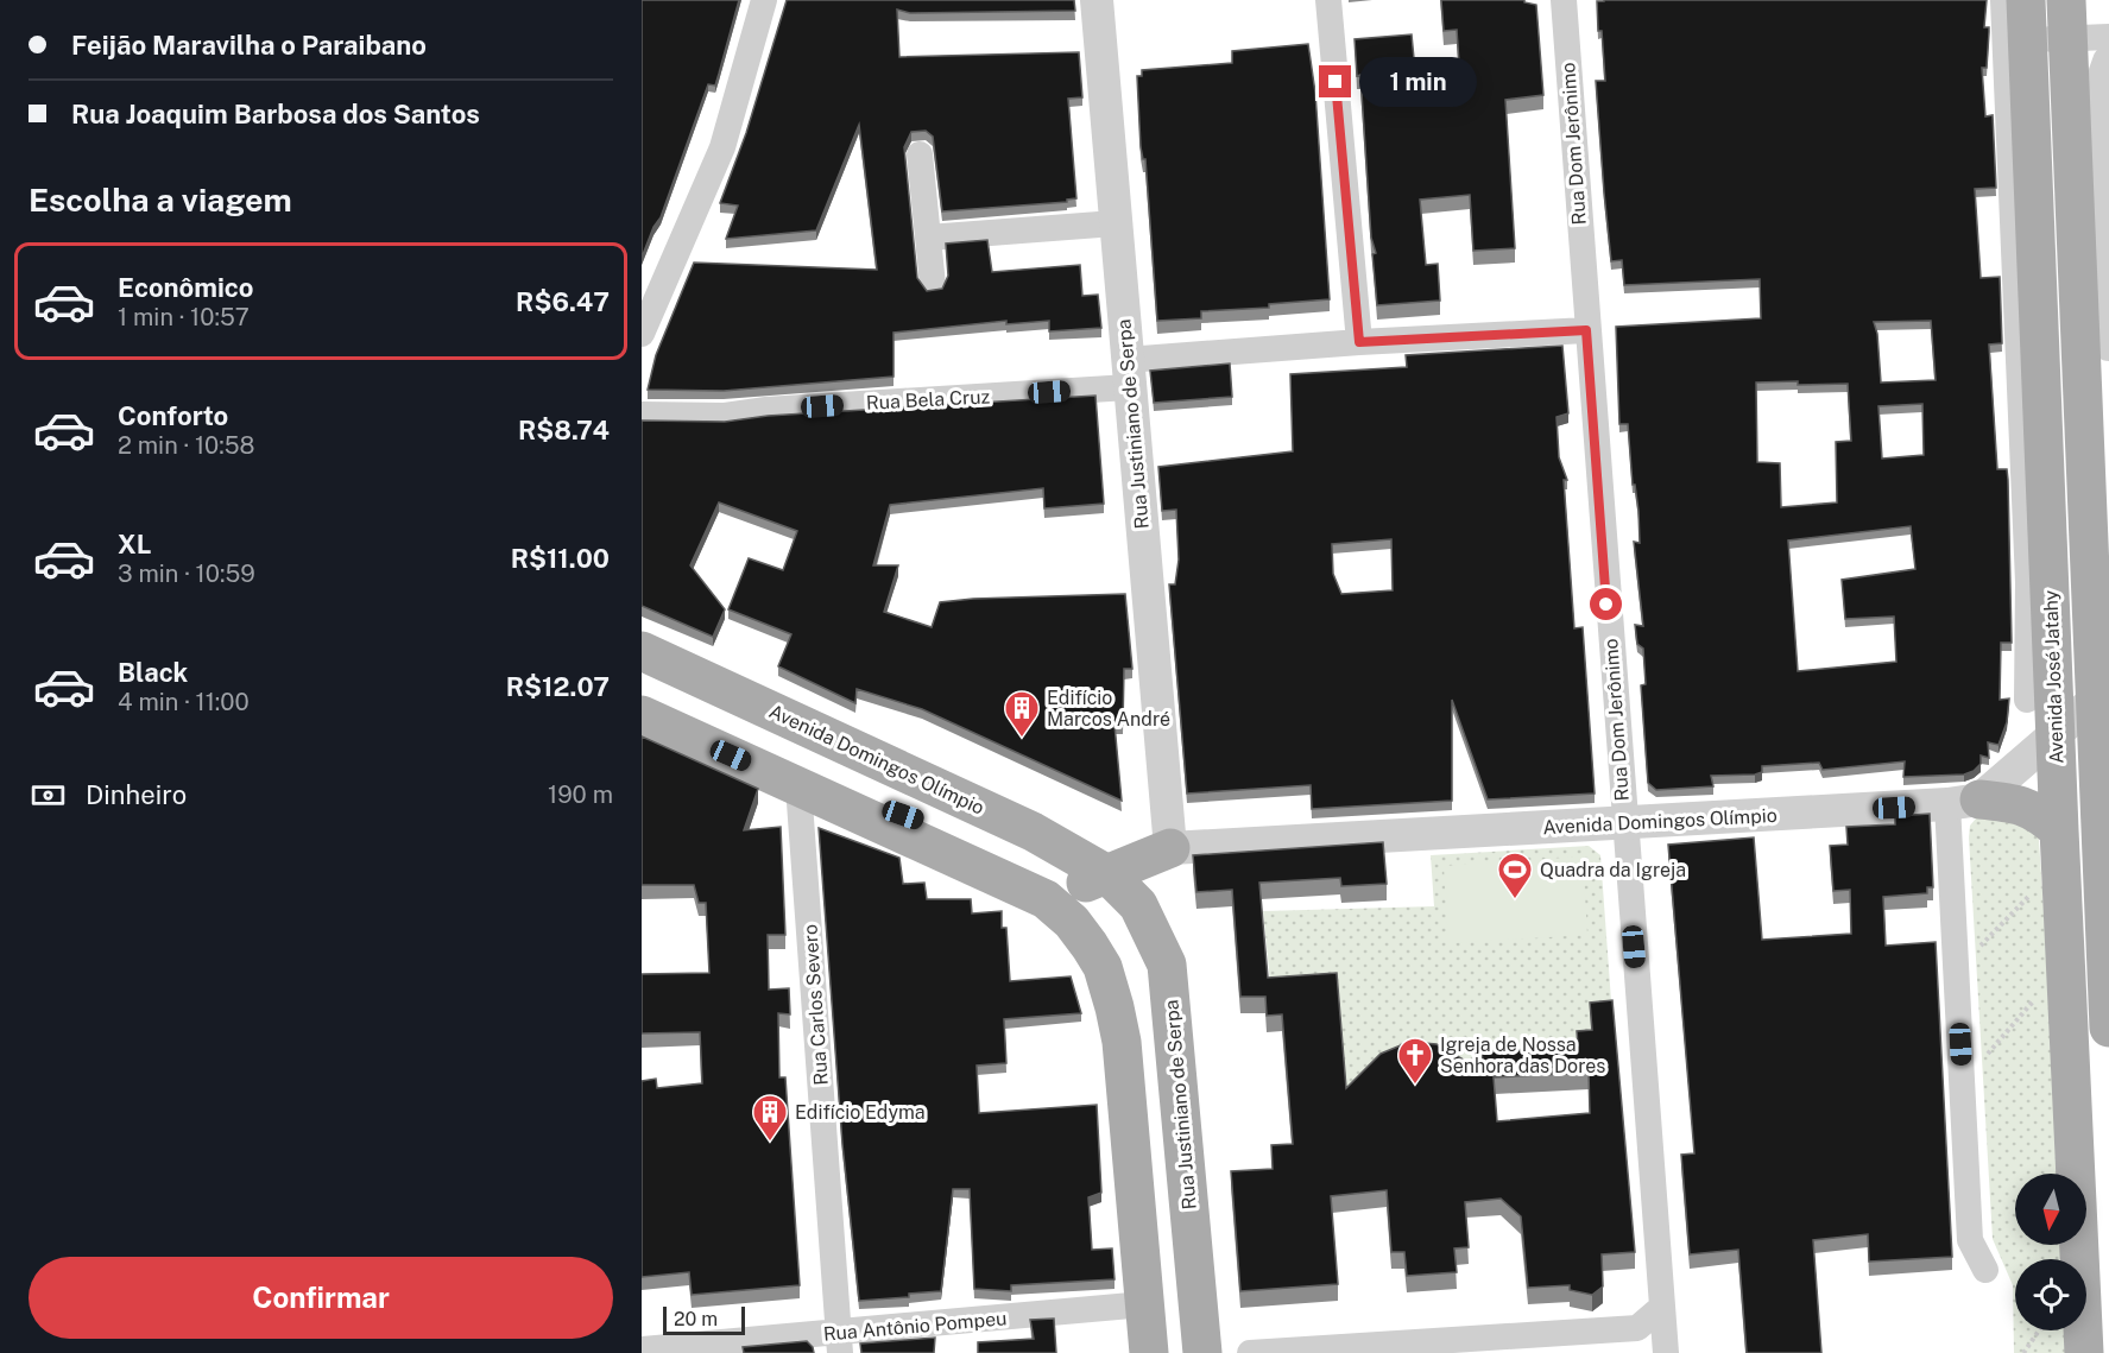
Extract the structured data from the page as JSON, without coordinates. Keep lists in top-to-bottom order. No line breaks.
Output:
{"streets":{"main road":["Rua Justiniano de Serpa","Avenida José Jatahy","Avenida Domingos Olímpio"],"street":["Rua Dom Jerônimo","Rua Bela Cruz","Rua Carlos Severo","Rua Antônio Pompeu"]},"crossings":[["Rua Dom Jerônimo","Rua Bela Cruz"],["Rua Dom Jerônimo","Avenida Domingos Olímpio"],["Rua Bela Cruz","Rua Justiniano de Serpa"],["Rua Justiniano de Serpa","Avenida Domingos Olímpio"],["Rua Carlos Severo","Rua Antônio Pompeu"]],"places":{"building":["Edifício Marcos André","Edifício Edyma"],"sports":["Quadra da Igreja"],"church":["Igreja de Nossa Senhora das Dores"]},"scale_bar":"20 m","north":"bottom","page":{"banner":["Feijão Maravilha o Paraibano","Rua Joaquim Barbosa dos Santos"],"bubble":"1 min","heading":"Escolha a viagem","list":[{"name":"Econômico","note":"1 min · 10:57","value":"R$6.47"},{"name":"Conforto","note":"2 min · 10:58","value":"R$8.74"},{"name":"XL","note":"3 min · 10:59","value":"R$11.00"},{"name":"Black","note":"4 min · 11:00","value":"R$12.07"}],"pay":["Dinheiro","190 m"],"buttons":"Confirmar","scale":"20 m"}}
